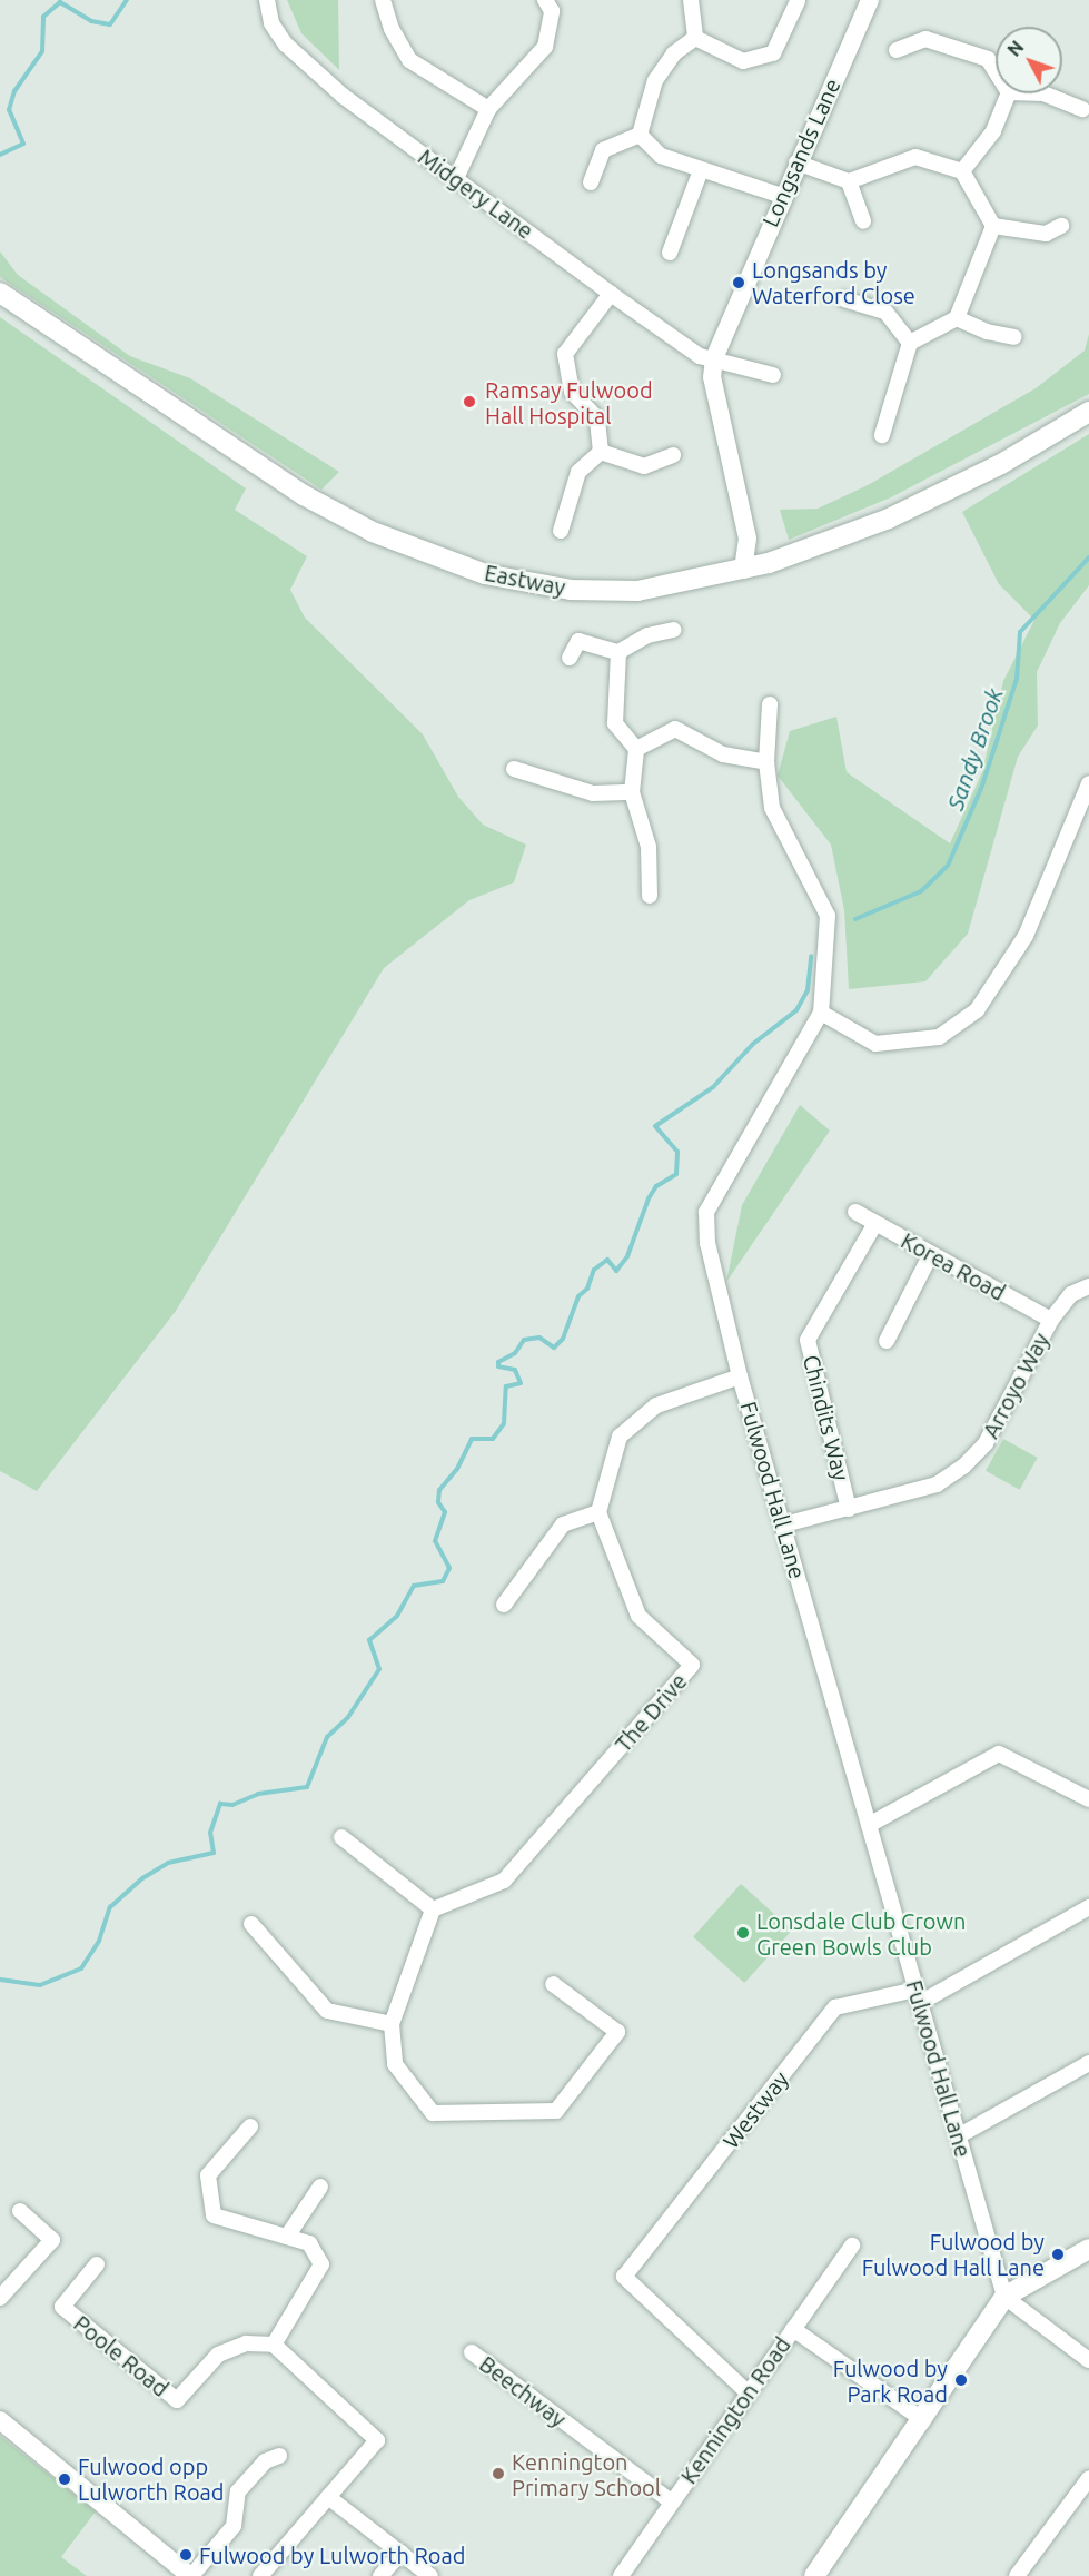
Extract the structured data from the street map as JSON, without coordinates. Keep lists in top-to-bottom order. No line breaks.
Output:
{"streets":{"main road":["Eastway"],"street":["Longsands Lane","Midgery Lane","Korea Road","Arroyo Way","Chindits Way","Fulwood Hall Lane","The Drive","Westway","Poole Road","Beechway","Kennington Road"]},"crossings":[["Longsands Lane","Midgery Lane"],["Longsands Lane","Eastway"],["Korea Road","Arroyo Way"],["Korea Road","Chindits Way"],["Arroyo Way","Chindits Way"],["Arroyo Way","Fulwood Hall Lane"],["Fulwood Hall Lane","Westway"],["Westway","Kennington Road"],["Beechway","Kennington Road"]],"water":["Sandy Brook"],"places":["Longsands by Waterford Close","Ramsay Fulwood Hall Hospital","Lonsdale Club Crown Green Bowls Club","Fulwood by Fulwood Hall Lane","Fulwood by Park Road","Kennington Primary School","Fulwood opp Lulworth Road","Fulwood by Lulworth Road"],"north":"top left"}
